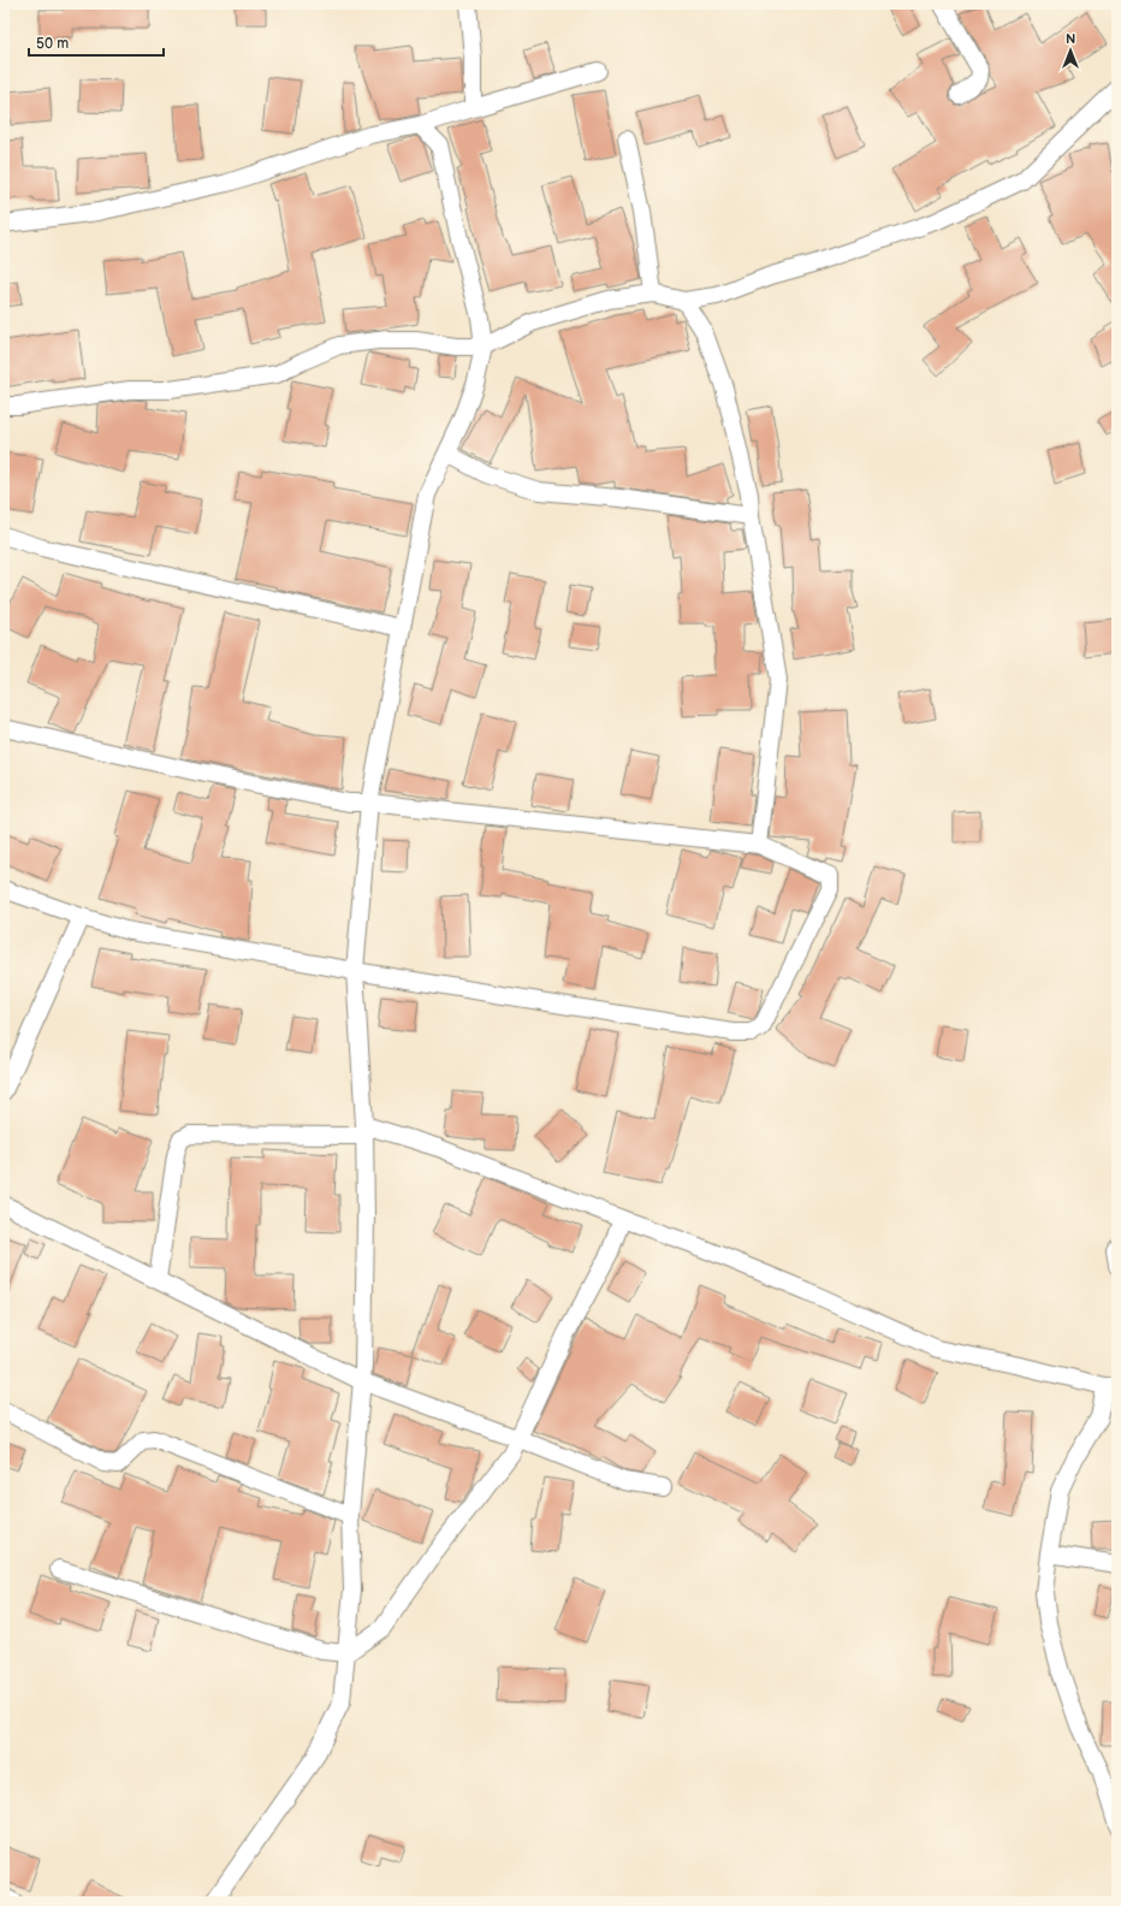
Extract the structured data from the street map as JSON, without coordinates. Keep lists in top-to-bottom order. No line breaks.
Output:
{"scale_bar":"50 m","north":"top"}
